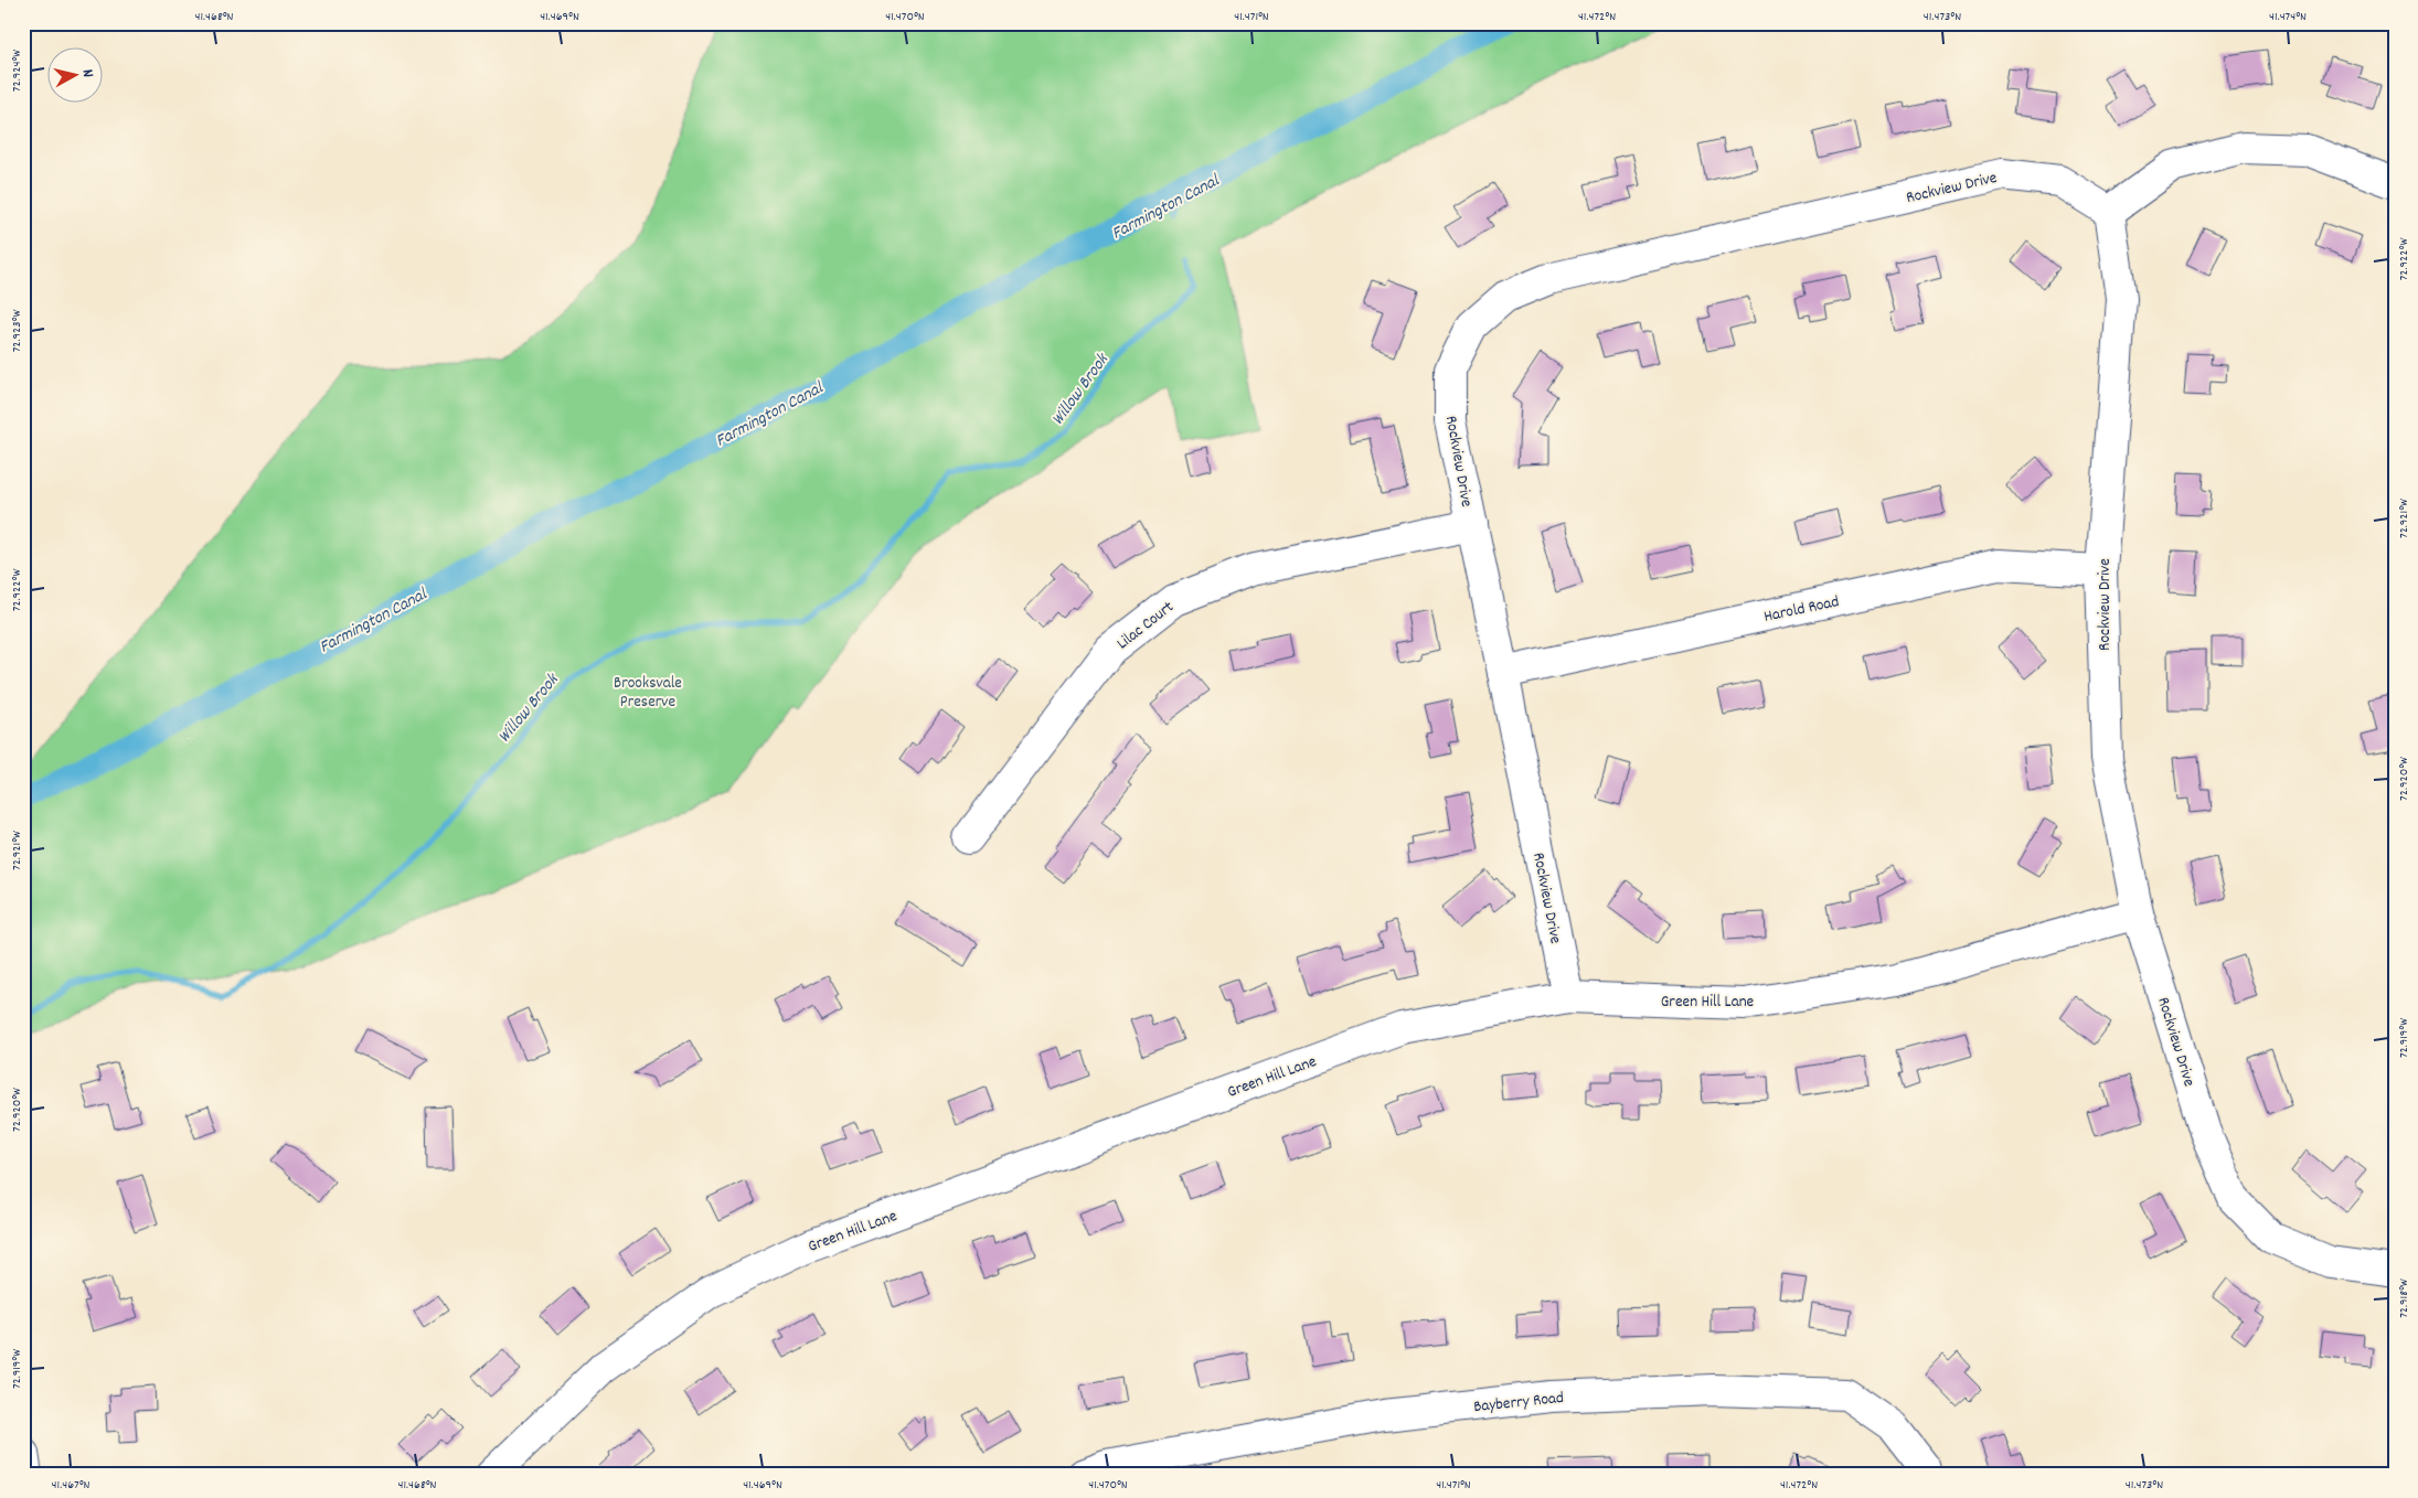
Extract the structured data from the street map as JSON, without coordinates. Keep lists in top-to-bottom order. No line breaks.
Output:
{"streets":{"street":["Rockview Drive","Harold Road","Lilac Court","Green Hill Lane","Bayberry Road"]},"crossings":[["Rockview Drive","Harold Road"],["Rockview Drive","Lilac Court"],["Rockview Drive","Green Hill Lane"]],"water":["Farmington Canal","Willow Brook"],"parks":["Brooksvale Preserve"],"north":"right","coordinates":["41.468°N","41.469°N","41.470°N","41.471°N","41.472°N","41.473°N","41.474°N","72.924°W","72.922°W","72.923°W","72.921°W","72.920°W","72.919°W","72.918°W","41.467°N"]}
